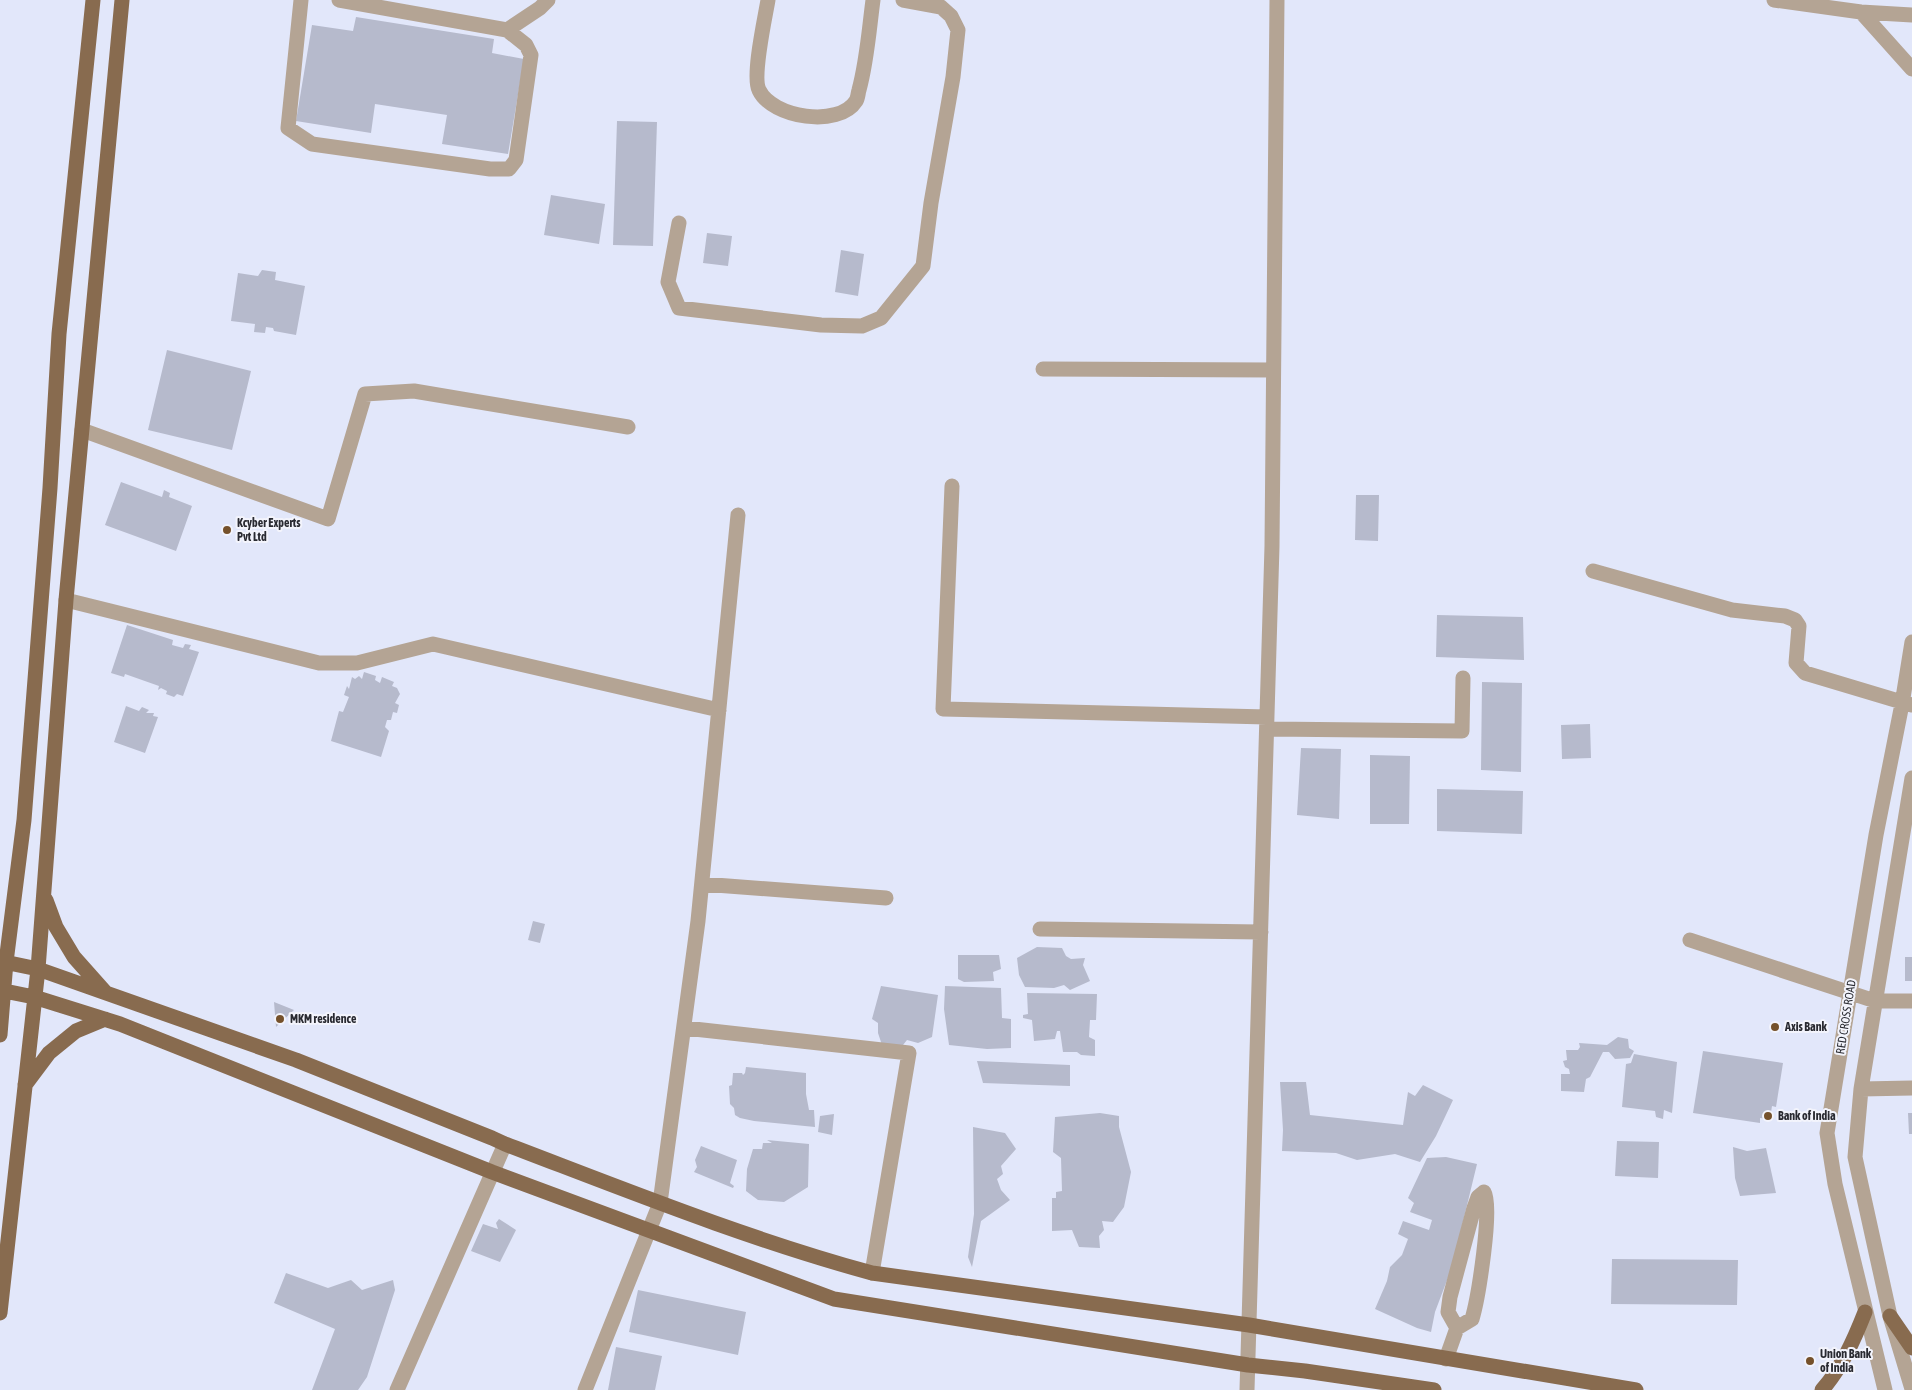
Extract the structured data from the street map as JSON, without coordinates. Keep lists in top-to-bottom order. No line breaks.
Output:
{"streets":{"street":["RED CROSS ROAD"]},"places":["Kcyber Experts Pvt Ltd","MKM residence","Axis Bank","Bank of India","Union Bank of India"]}
